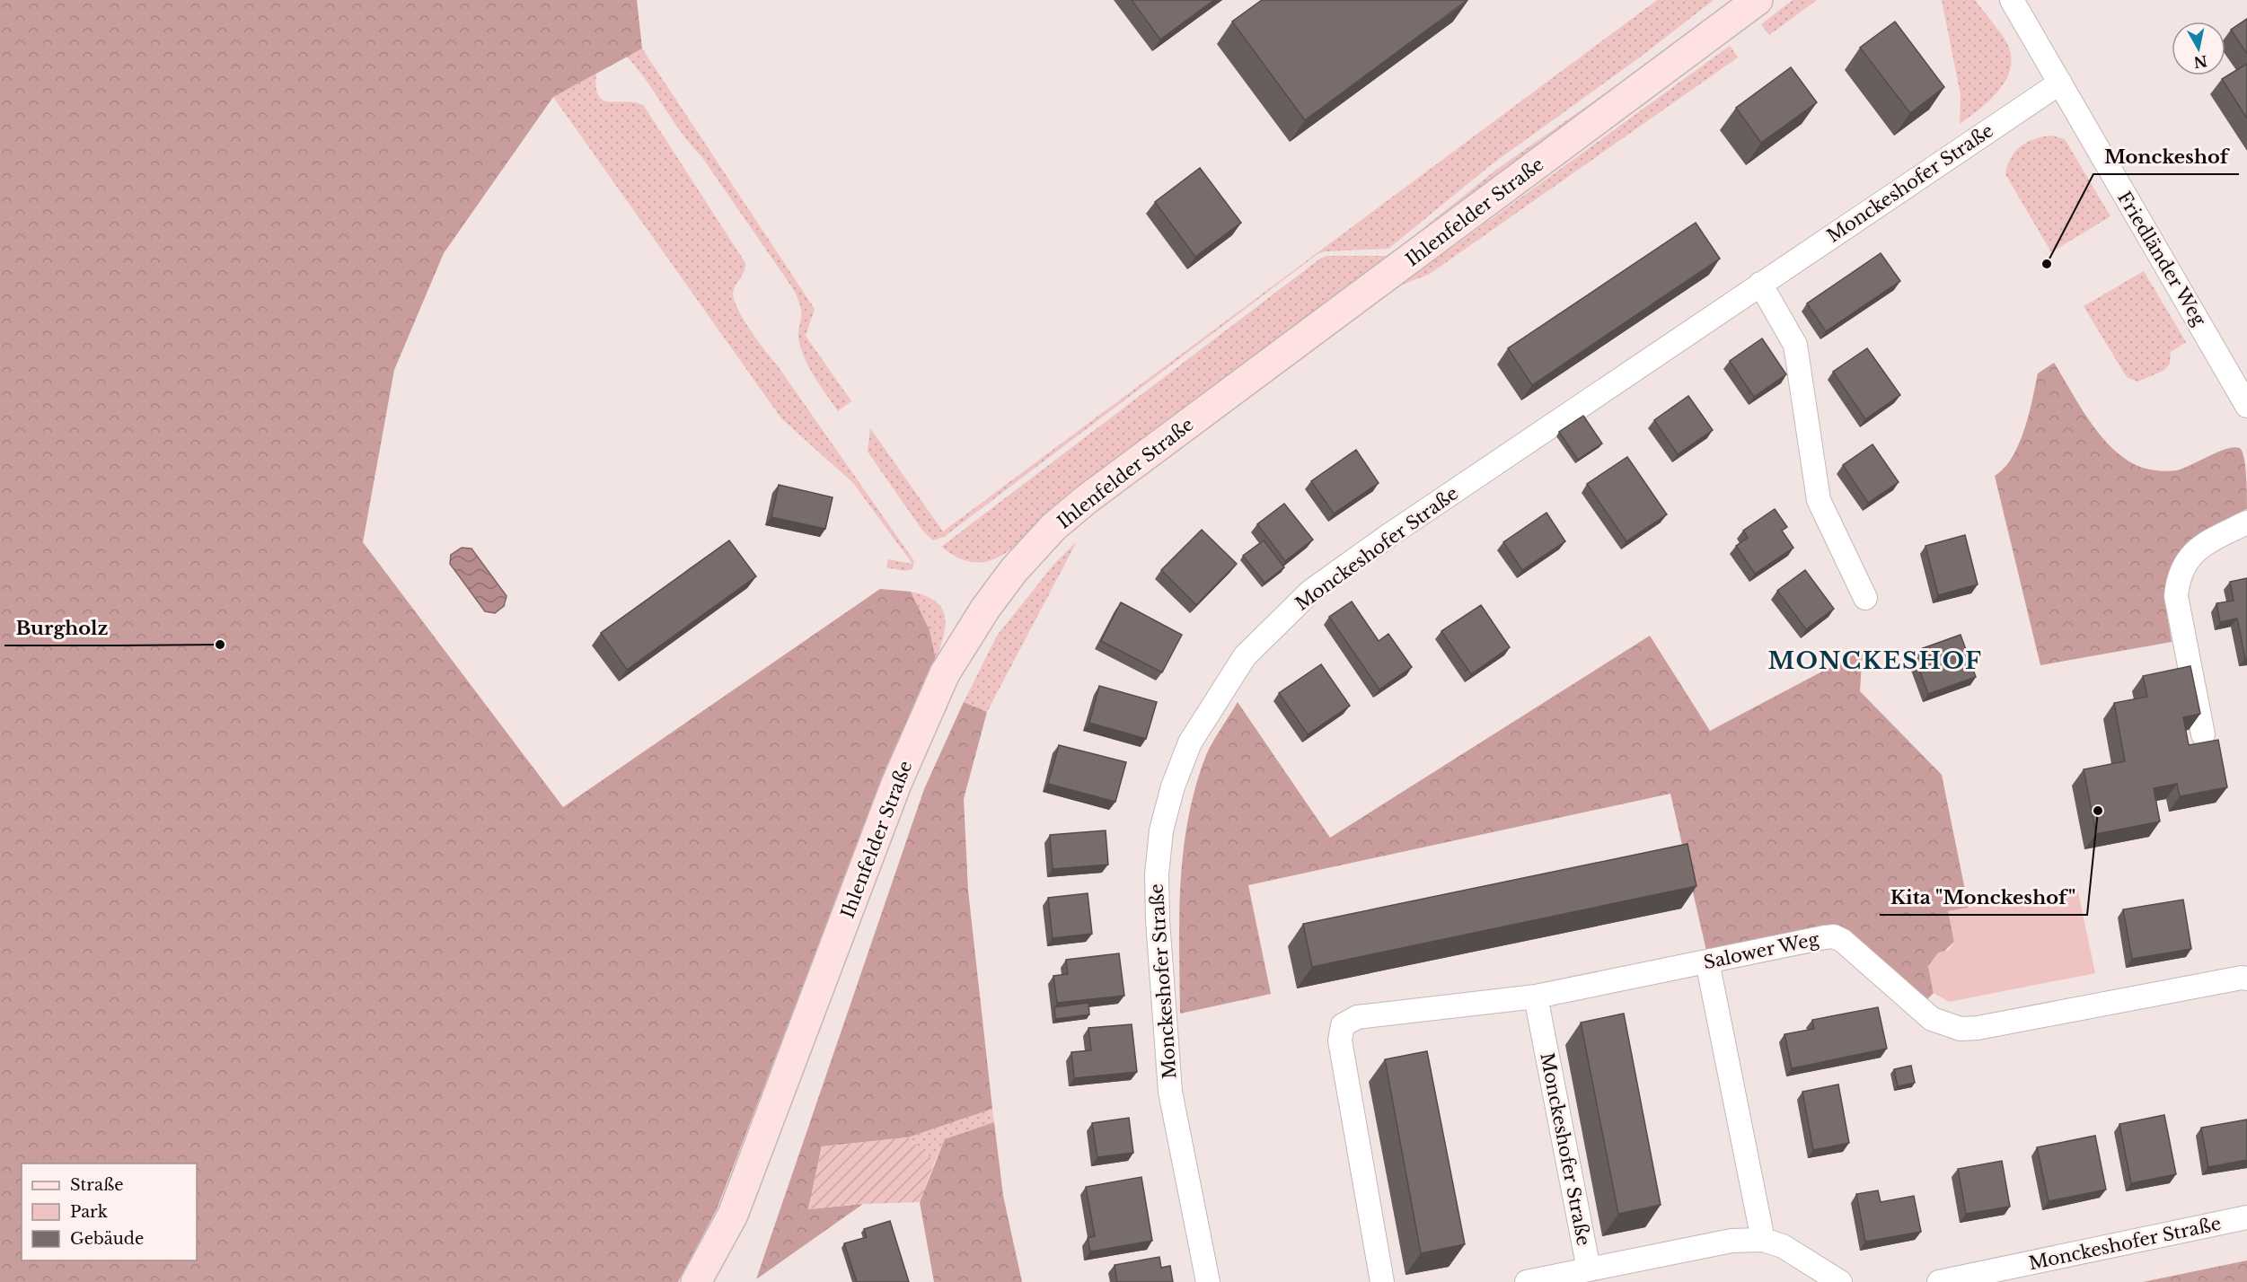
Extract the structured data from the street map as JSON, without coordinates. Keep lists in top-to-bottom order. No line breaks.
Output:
{"streets":{"main road":["Ihlenfelder Straße"],"street":["Monckeshofer Straße","Friedländer Weg","Salower Weg"]},"crossings":[["Monckeshofer Straße","Friedländer Weg"],["Monckeshofer Straße","Salower Weg"]],"districts":["MONCKESHOF"],"places":["Monckeshof","Burgholz","Kita \"Monckeshof\""],"legend":["Straße","Park","Gebäude"],"north":"bottom"}
